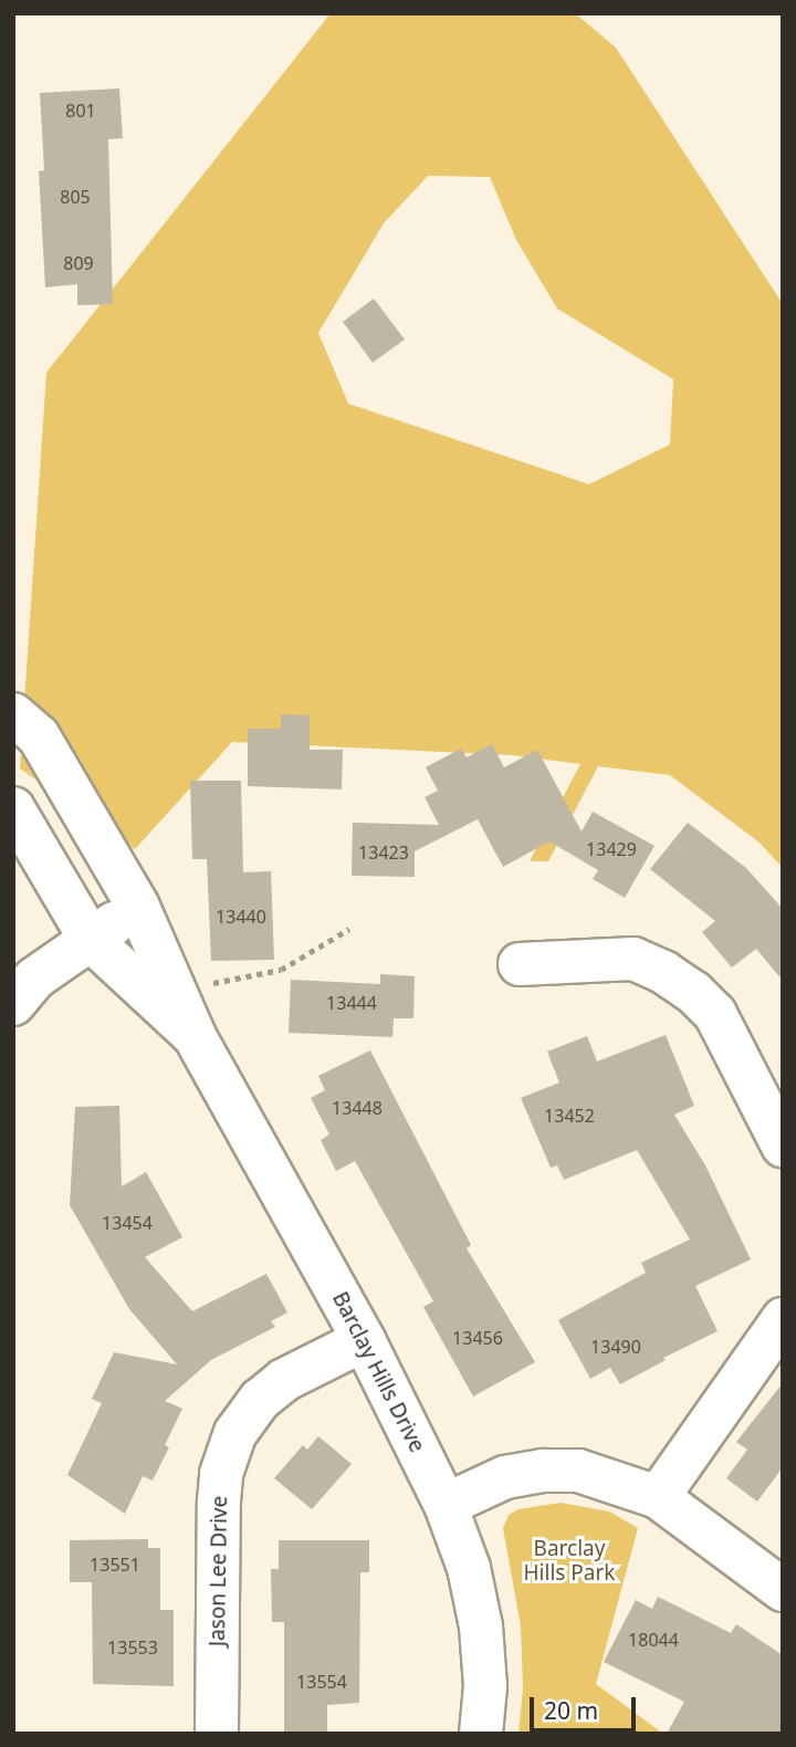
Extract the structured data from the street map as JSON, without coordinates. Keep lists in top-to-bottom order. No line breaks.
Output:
{"streets":{"street":["Barclay Hills Drive","Jason Lee Drive"]},"crossings":[["Barclay Hills Drive","Jason Lee Drive"]],"parks":["Barclay Hills Park"],"house_numbers":["801","805","809","13429","13423","13440","13444","13448","13452","13454","13456","13490","13551","18044","13553","13554"],"scale_bar":"20 m"}
